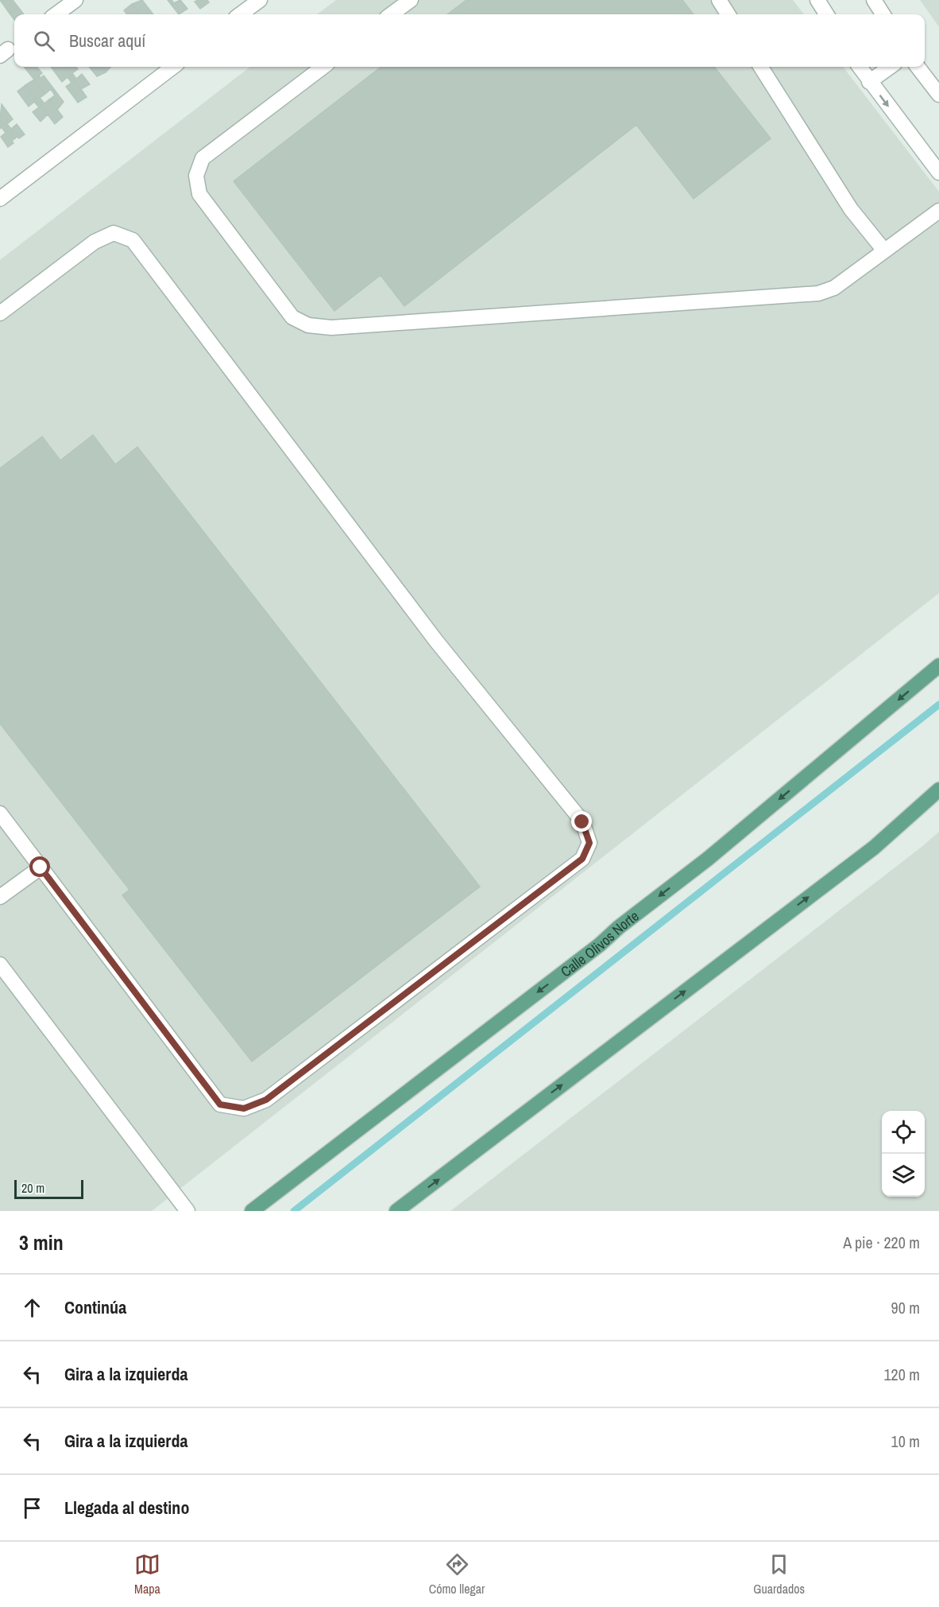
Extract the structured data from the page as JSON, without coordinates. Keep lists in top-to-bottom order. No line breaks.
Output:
{"streets":{"main road":["Calle Olivos Norte"]},"scale_bar":"20 m","page":{"search":"Buscar aquí","scale":"20 m","heading":["3 min","A pie · 220 m"],"list":[["Continúa","90 m"],["Gira a la izquierda","120 m"],["Gira a la izquierda","10 m"],"Llegada al destino"],"nav":["Mapa","Cómo llegar","Guardados"]}}
